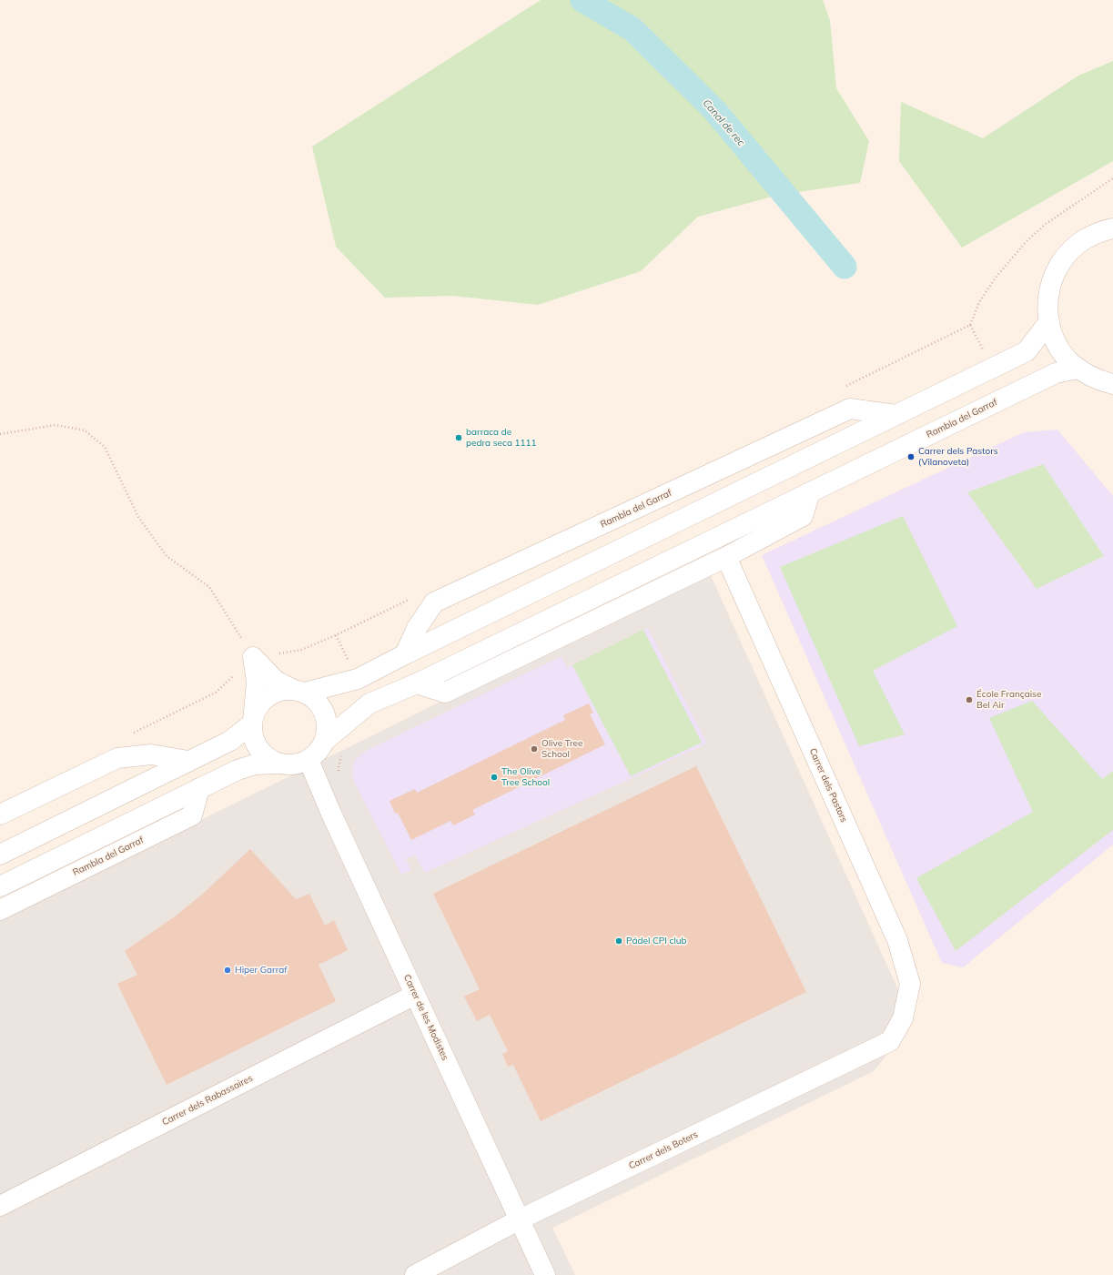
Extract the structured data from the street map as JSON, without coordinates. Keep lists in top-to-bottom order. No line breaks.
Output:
{"streets":{"street":["Rambla del Garraf","Carrer dels Pastors","Carrer de les Modistes","Carrer dels Rabassaires","Carrer dels Boters"]},"crossings":[["Rambla del Garraf","Carrer de les Modistes"],["Carrer dels Pastors","Carrer dels Boters"],["Carrer de les Modistes","Carrer dels Rabassaires"],["Carrer de les Modistes","Carrer dels Boters"]],"water":["Canal de rec"],"places":["barraca de pedra seca 1111","Carrer dels Pastors (Vilanoveta)","École Française Bel Air","Olive Tree School","The Olive Tree School","Pádel CPI club","Hiper Garraf"]}
